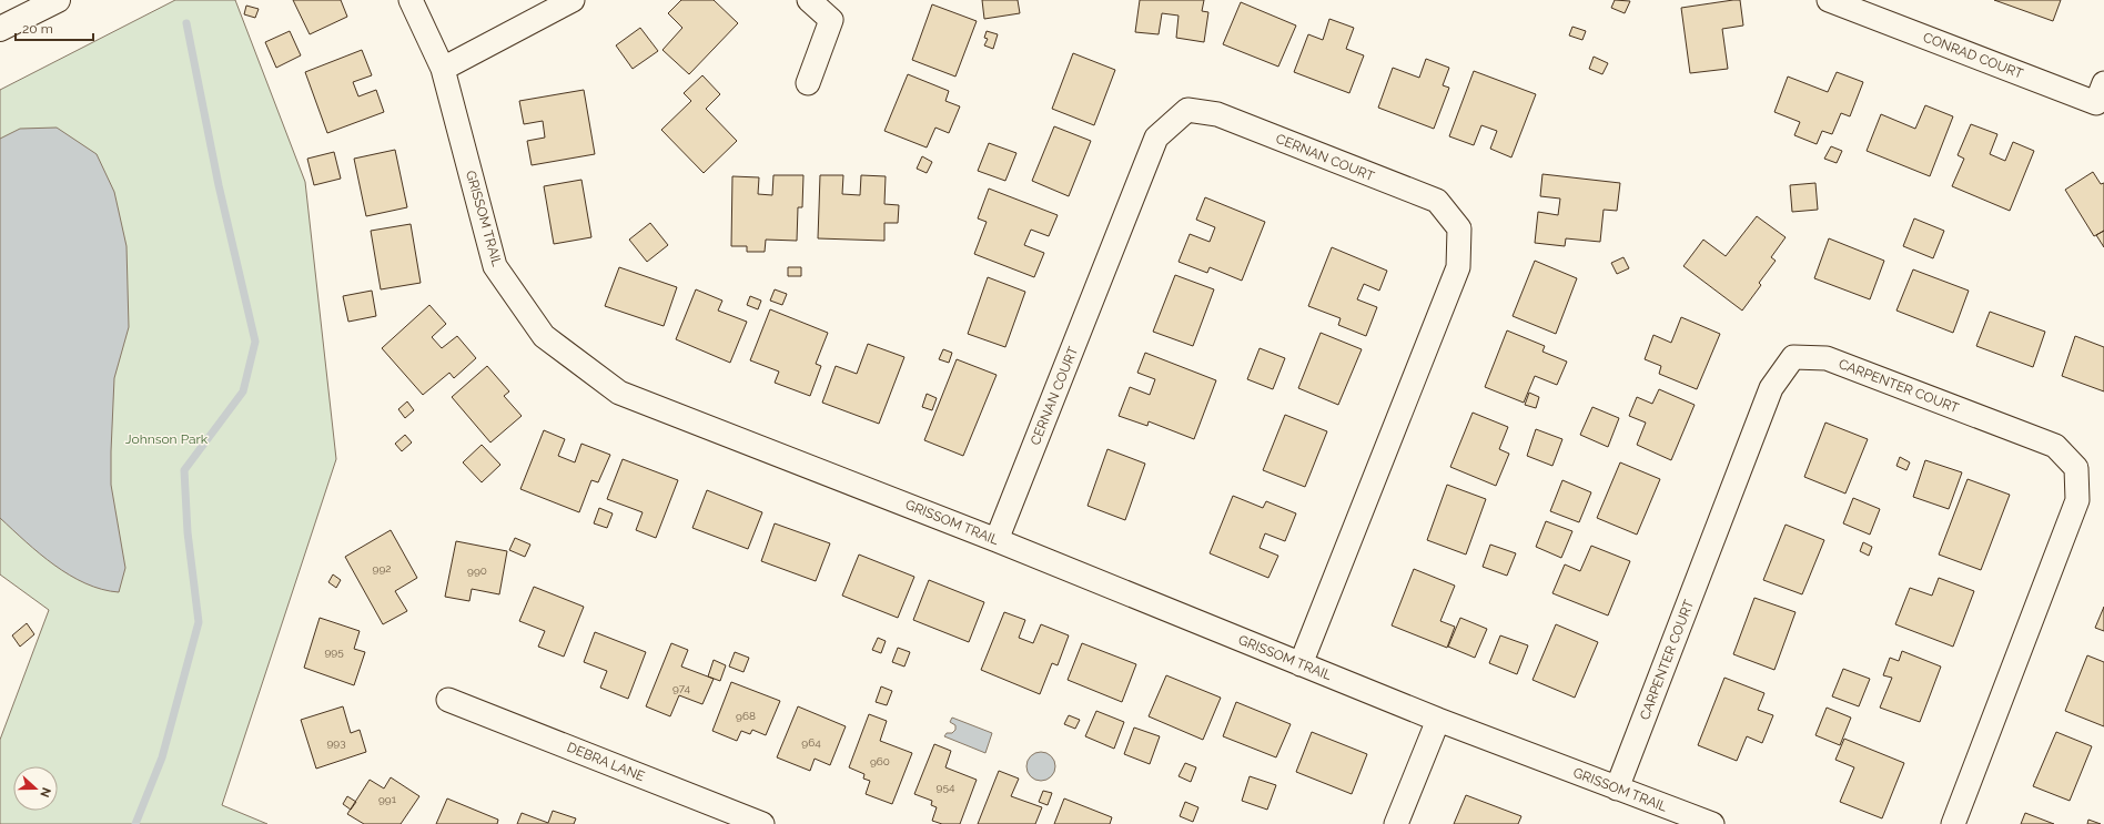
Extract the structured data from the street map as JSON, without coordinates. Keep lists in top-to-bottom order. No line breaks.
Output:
{"streets":{"street":["CONRAD COURT","CERNAN COURT","GRISSOM TRAIL","CARPENTER COURT","DEBRA LANE"]},"crossings":[["CERNAN COURT","GRISSOM TRAIL"],["GRISSOM TRAIL","CARPENTER COURT"]],"parks":["Johnson Park"],"house_numbers":["992","990","995","974","968","993","964","960","954","991"],"scale_bar":"20 m","north":"right"}
